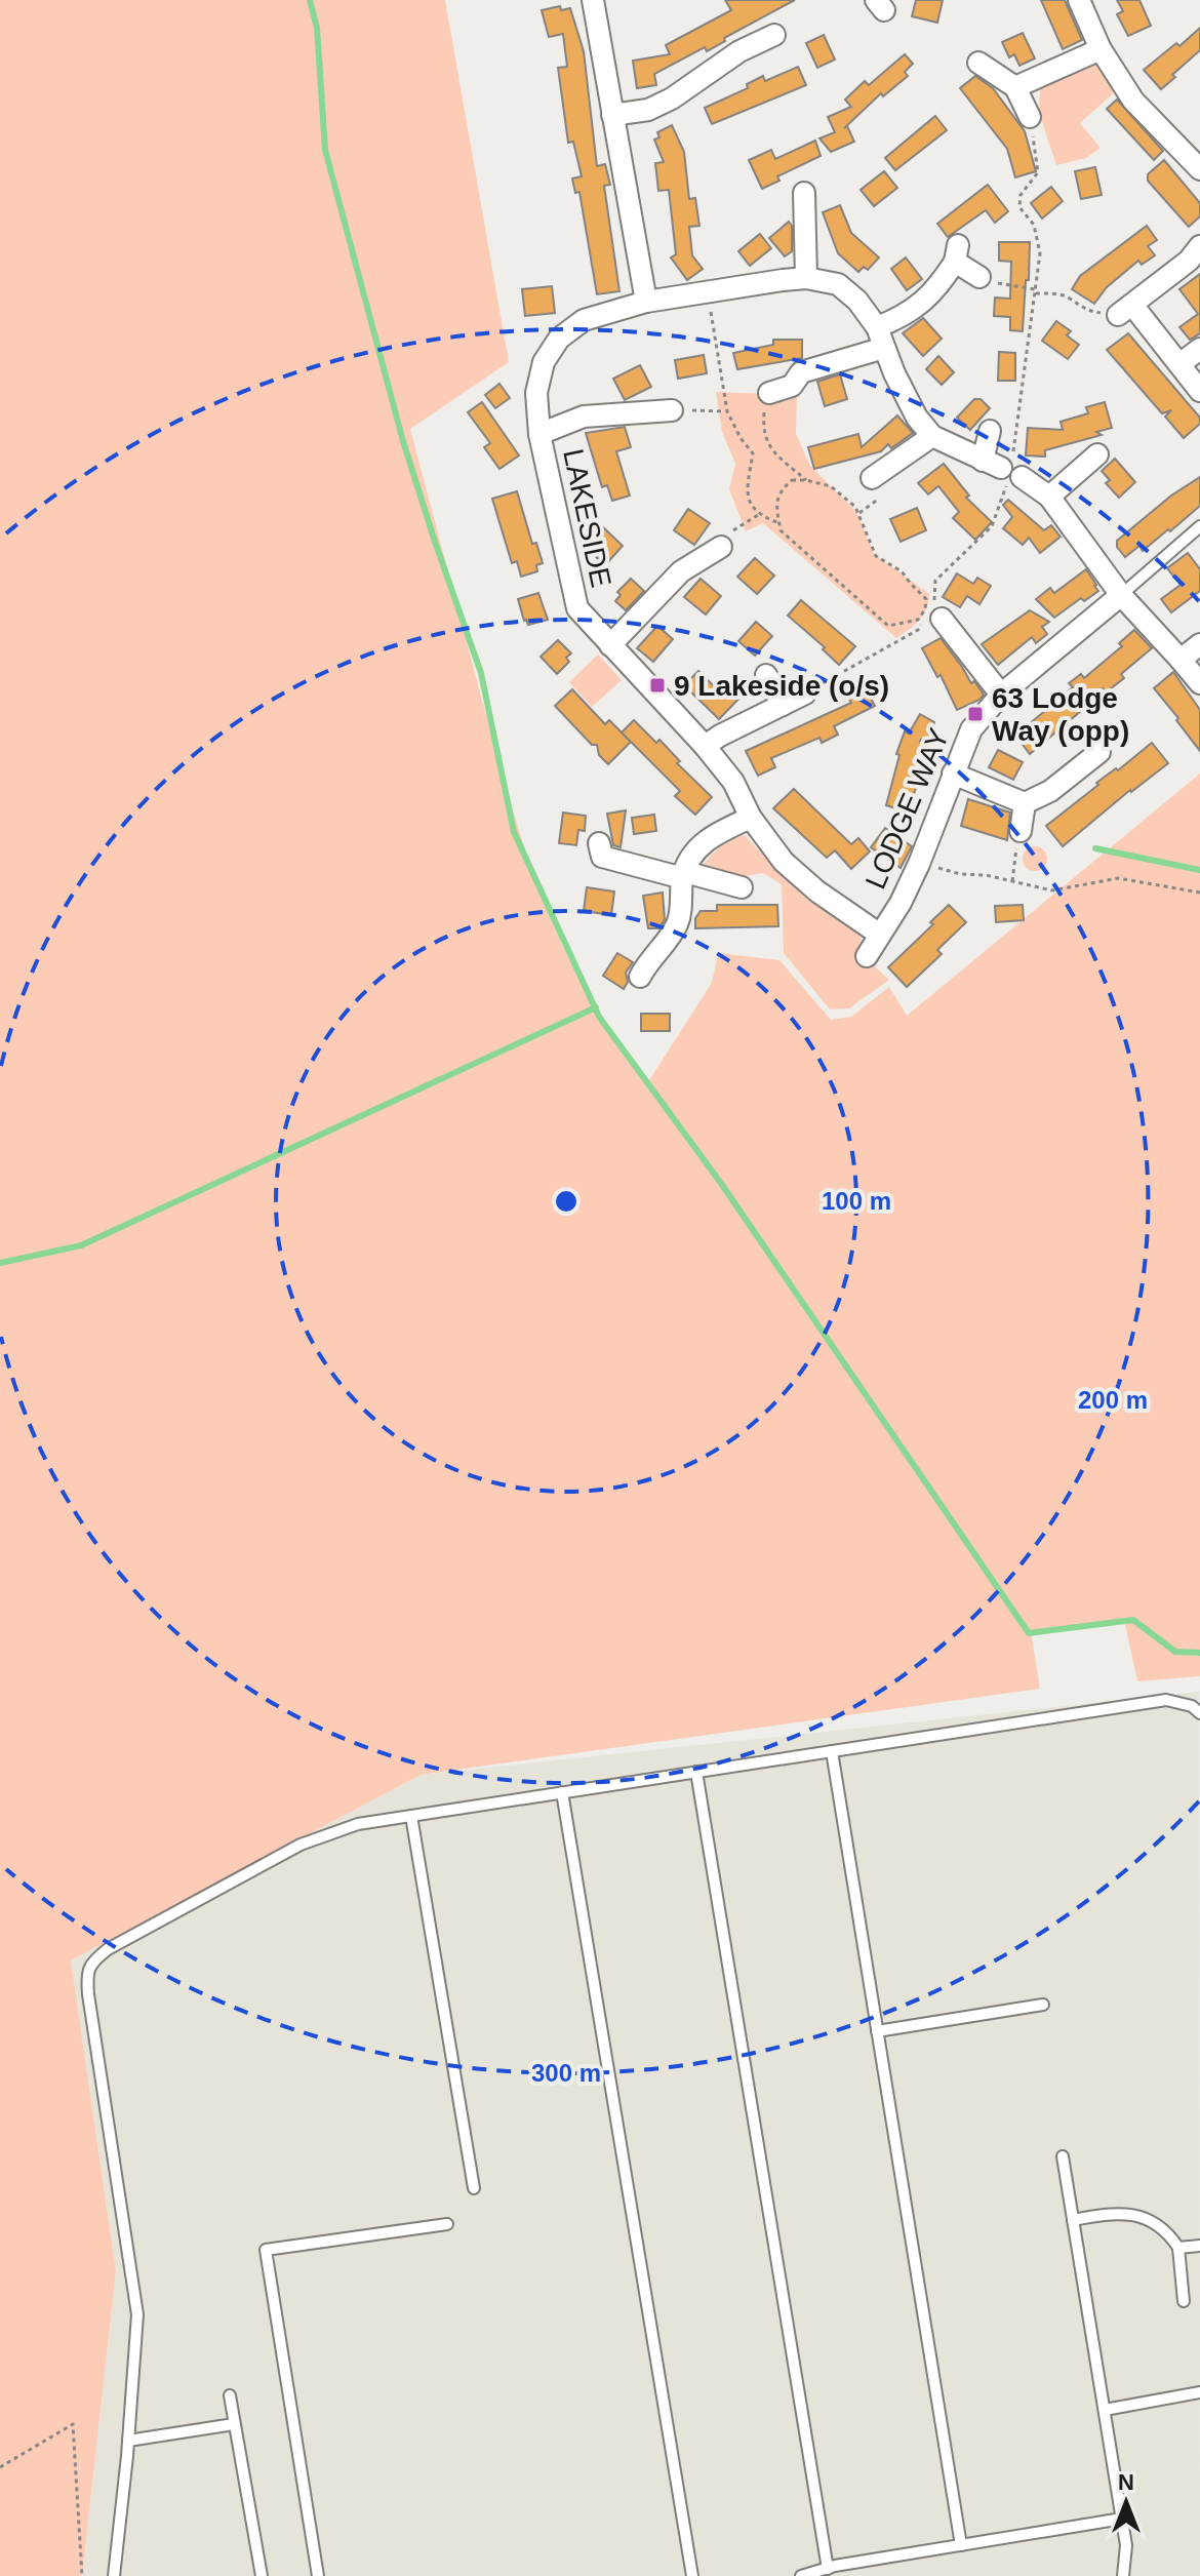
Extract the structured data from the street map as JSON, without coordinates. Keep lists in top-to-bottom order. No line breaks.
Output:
{"streets":{"street":["LAKESIDE","LODGE WAY"]},"crossings":[["LAKESIDE","LODGE WAY"]],"places":{"transit":["9 Lakeside (o/s)","63 Lodge Way (opp)"]},"north":"top","rings":["100 m","200 m","300 m"]}
